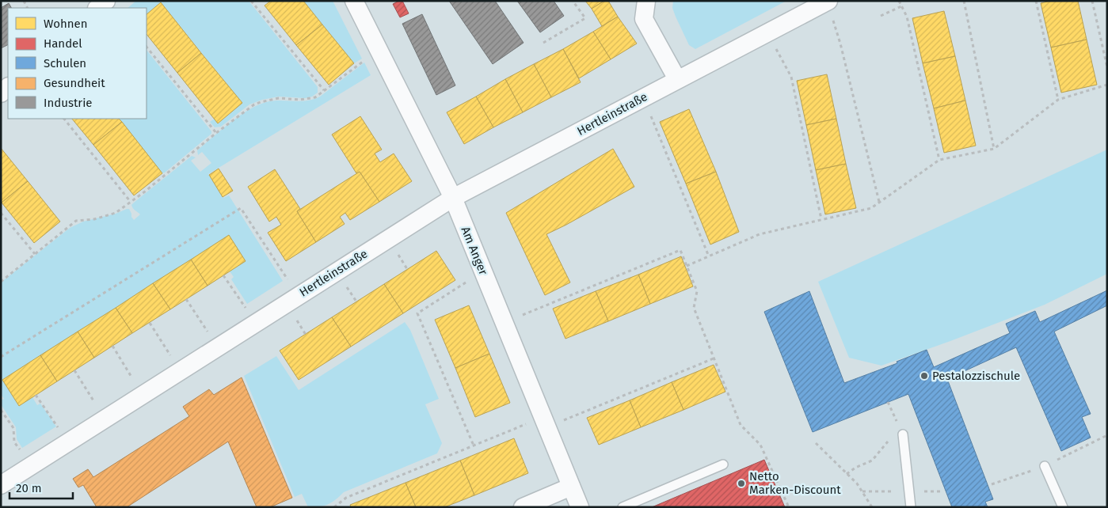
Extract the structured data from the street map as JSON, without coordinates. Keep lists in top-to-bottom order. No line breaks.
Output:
{"streets":{"street":["Hertleinstraße","Am Anger"]},"crossings":[["Hertleinstraße","Am Anger"]],"places":["Pestalozzischule","Netto Marken-Discount"],"legend":["Wohnen","Handel","Schulen","Gesundheit","Industrie"],"scale_bar":"20 m"}
